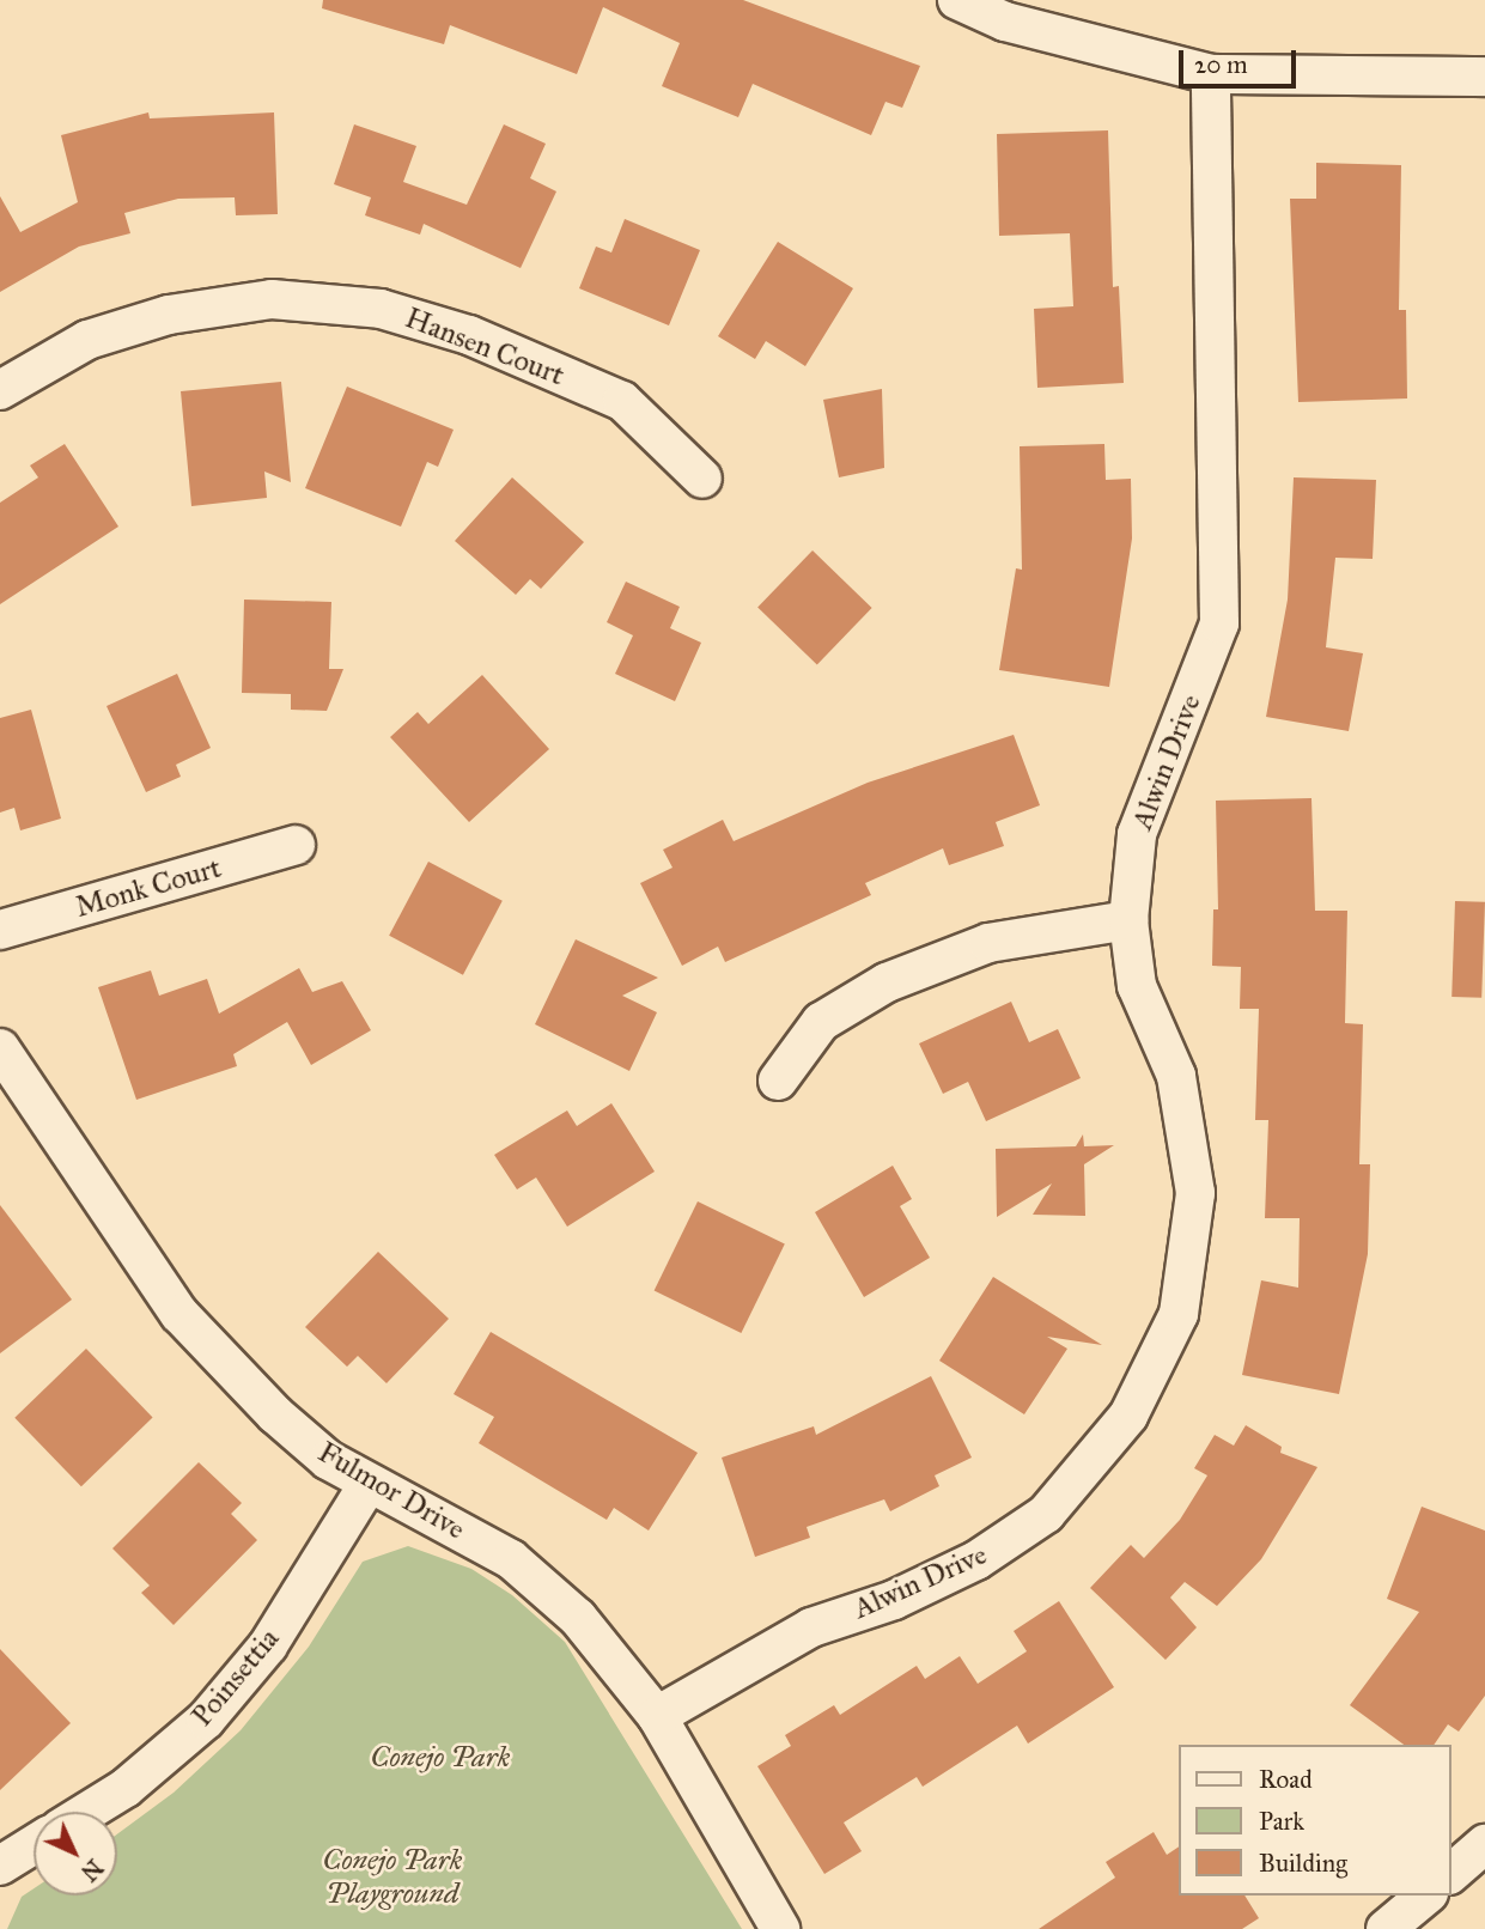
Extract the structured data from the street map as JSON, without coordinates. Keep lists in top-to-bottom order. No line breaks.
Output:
{"streets":{"street":["Hansen Court","Alwin Drive","Monk Court","Fulmor Drive","Poinsettia"]},"crossings":[["Alwin Drive","Fulmor Drive"],["Fulmor Drive","Poinsettia"]],"parks":["Conejo Park","Conejo Park Playground"],"legend":["Road","Park","Building"],"scale_bar":"20 m","north":"bottom right"}
